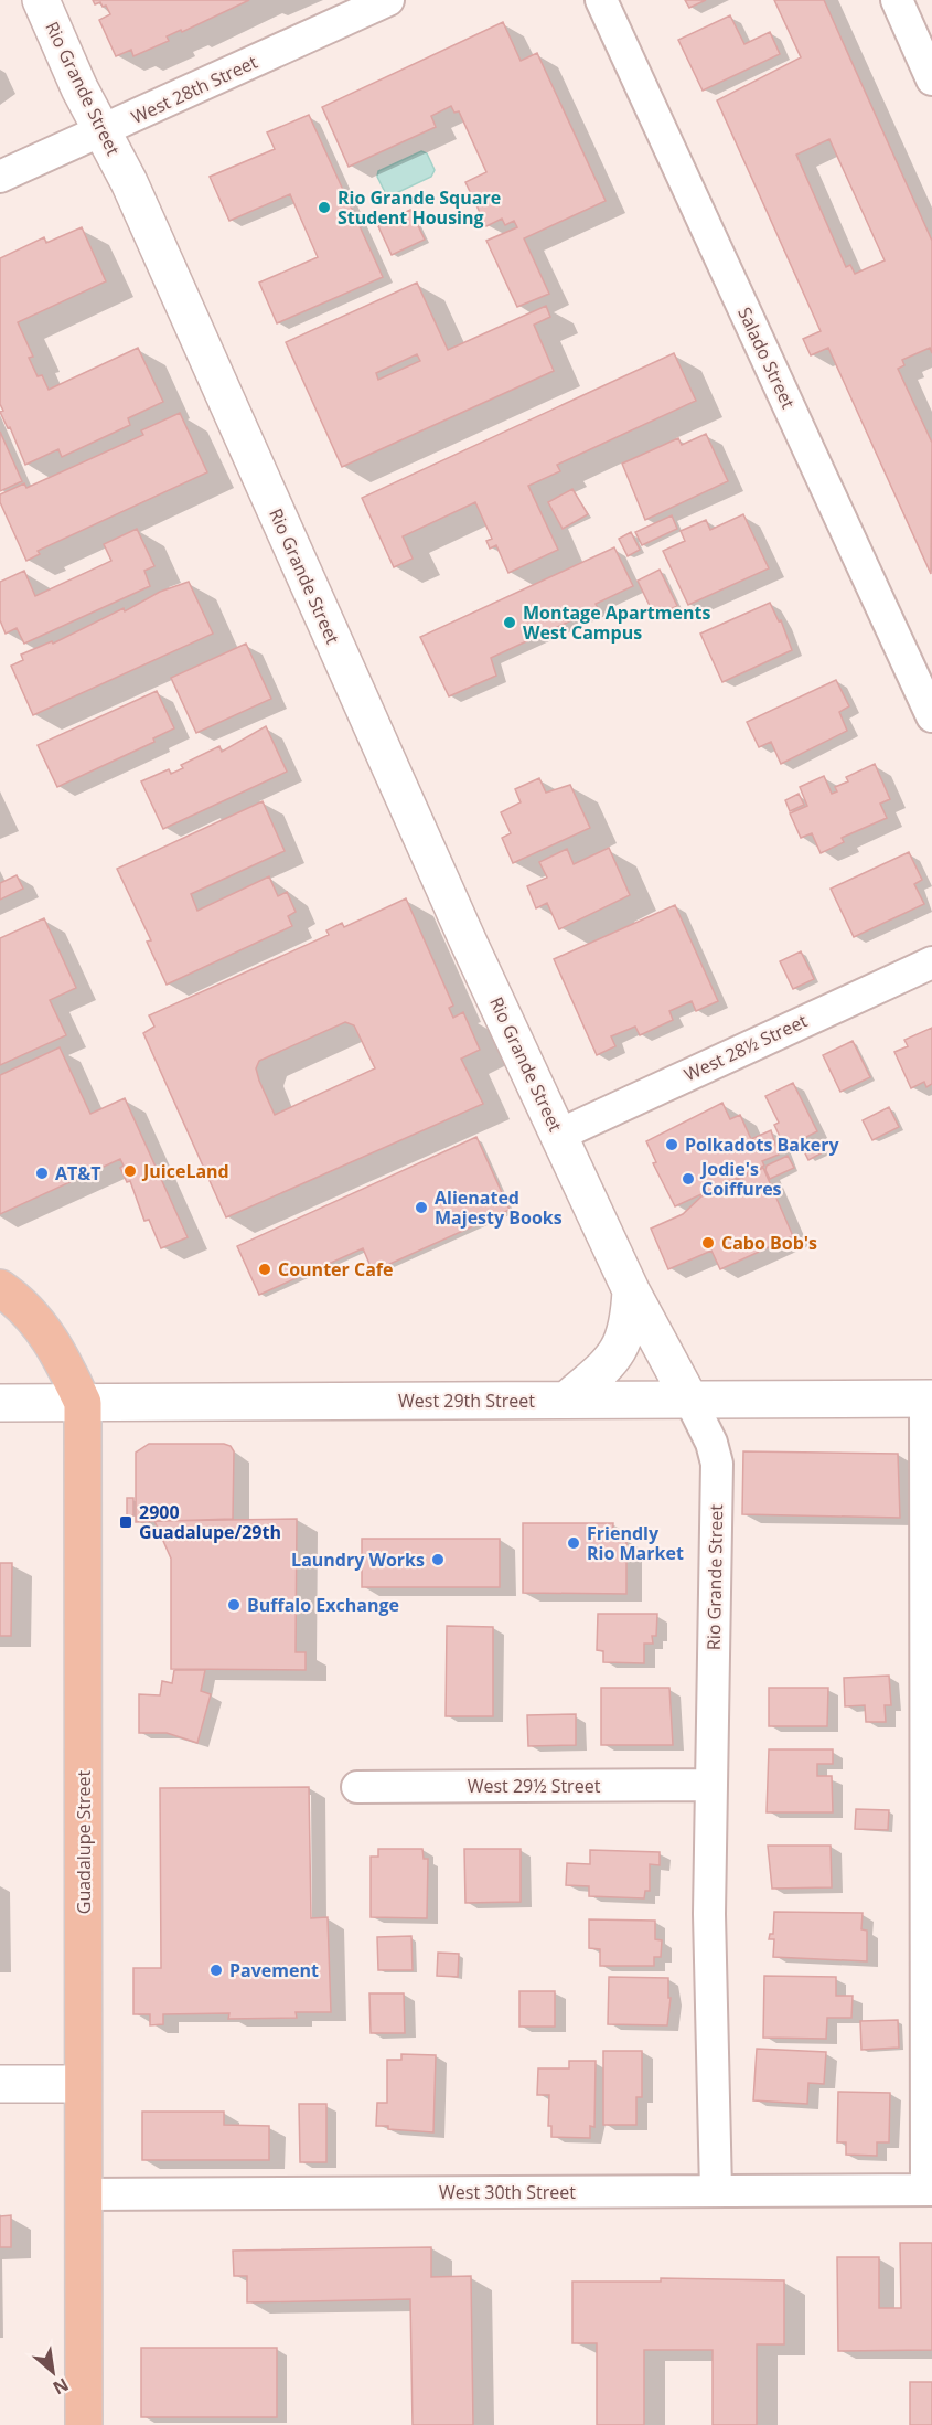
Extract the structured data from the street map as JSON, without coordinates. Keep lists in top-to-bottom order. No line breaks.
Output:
{"streets":{"main road":["Guadalupe Street"],"street":["Rio Grande Street","West 28th Street","Salado Street","West 28½ Street","West 29th Street","West 29½ Street","West 30th Street"]},"crossings":[["Rio Grande Street","West 28th Street"],["Rio Grande Street","West 28½ Street"],["Rio Grande Street","West 29th Street"],["Rio Grande Street","West 29½ Street"],["Rio Grande Street","West 30th Street"],["West 29th Street","Guadalupe Street"],["Guadalupe Street","West 30th Street"]],"places":{"other":["Rio Grande Square Student Housing","Montage Apartments West Campus","Polkadots Bakery","JuiceLand","AT&T","Jodie's Coiffures","Alienated Majesty Books","Cabo Bob's","Counter Cafe","Friendly Rio Market","Laundry Works","Buffalo Exchange","Pavement"],"transit":["2900 Guadalupe/29th"]},"north":"bottom right"}
